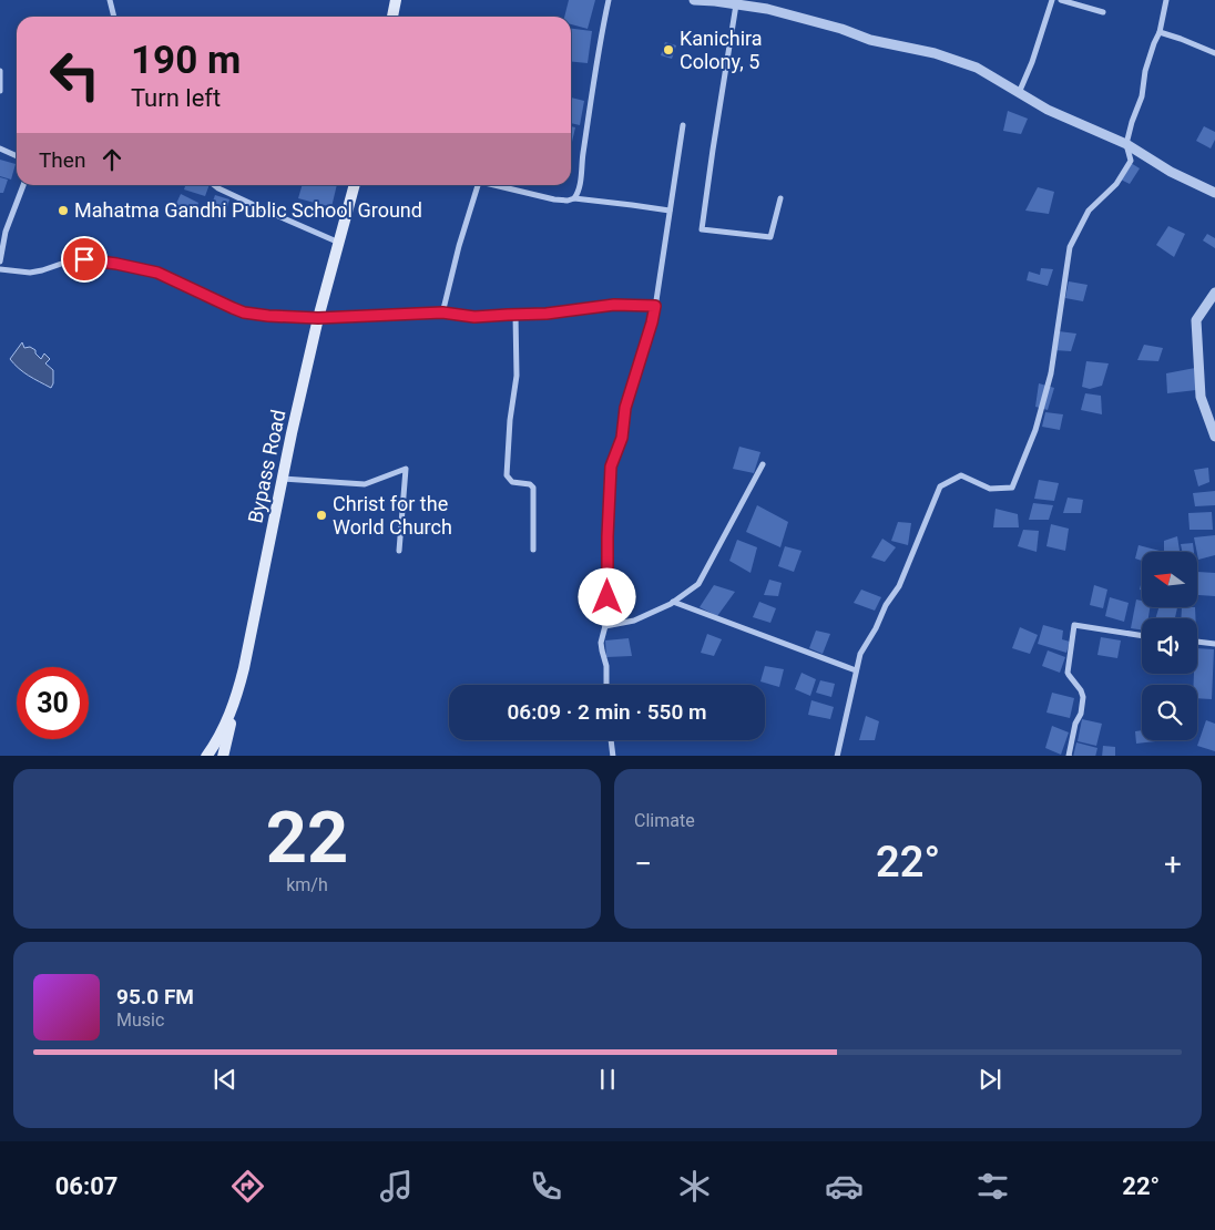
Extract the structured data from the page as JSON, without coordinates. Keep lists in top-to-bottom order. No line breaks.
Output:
{"streets":{"main road":["Bypass Road"]},"places":["Kanichira Colony, 5","Mahatma Gandhi Public School Ground","Christ for the World Church"],"north":"left","page":{"turn":["190 m","Turn left"],"then":"Then","limit":"30","trip":"06:09 · 2 min · 550 m","tile":[["22","km/h"],"Climate"],"heat":["−","22°","+"],"song":["95.0 FM","Music"],"tabs":["06:07","22°"]}}
